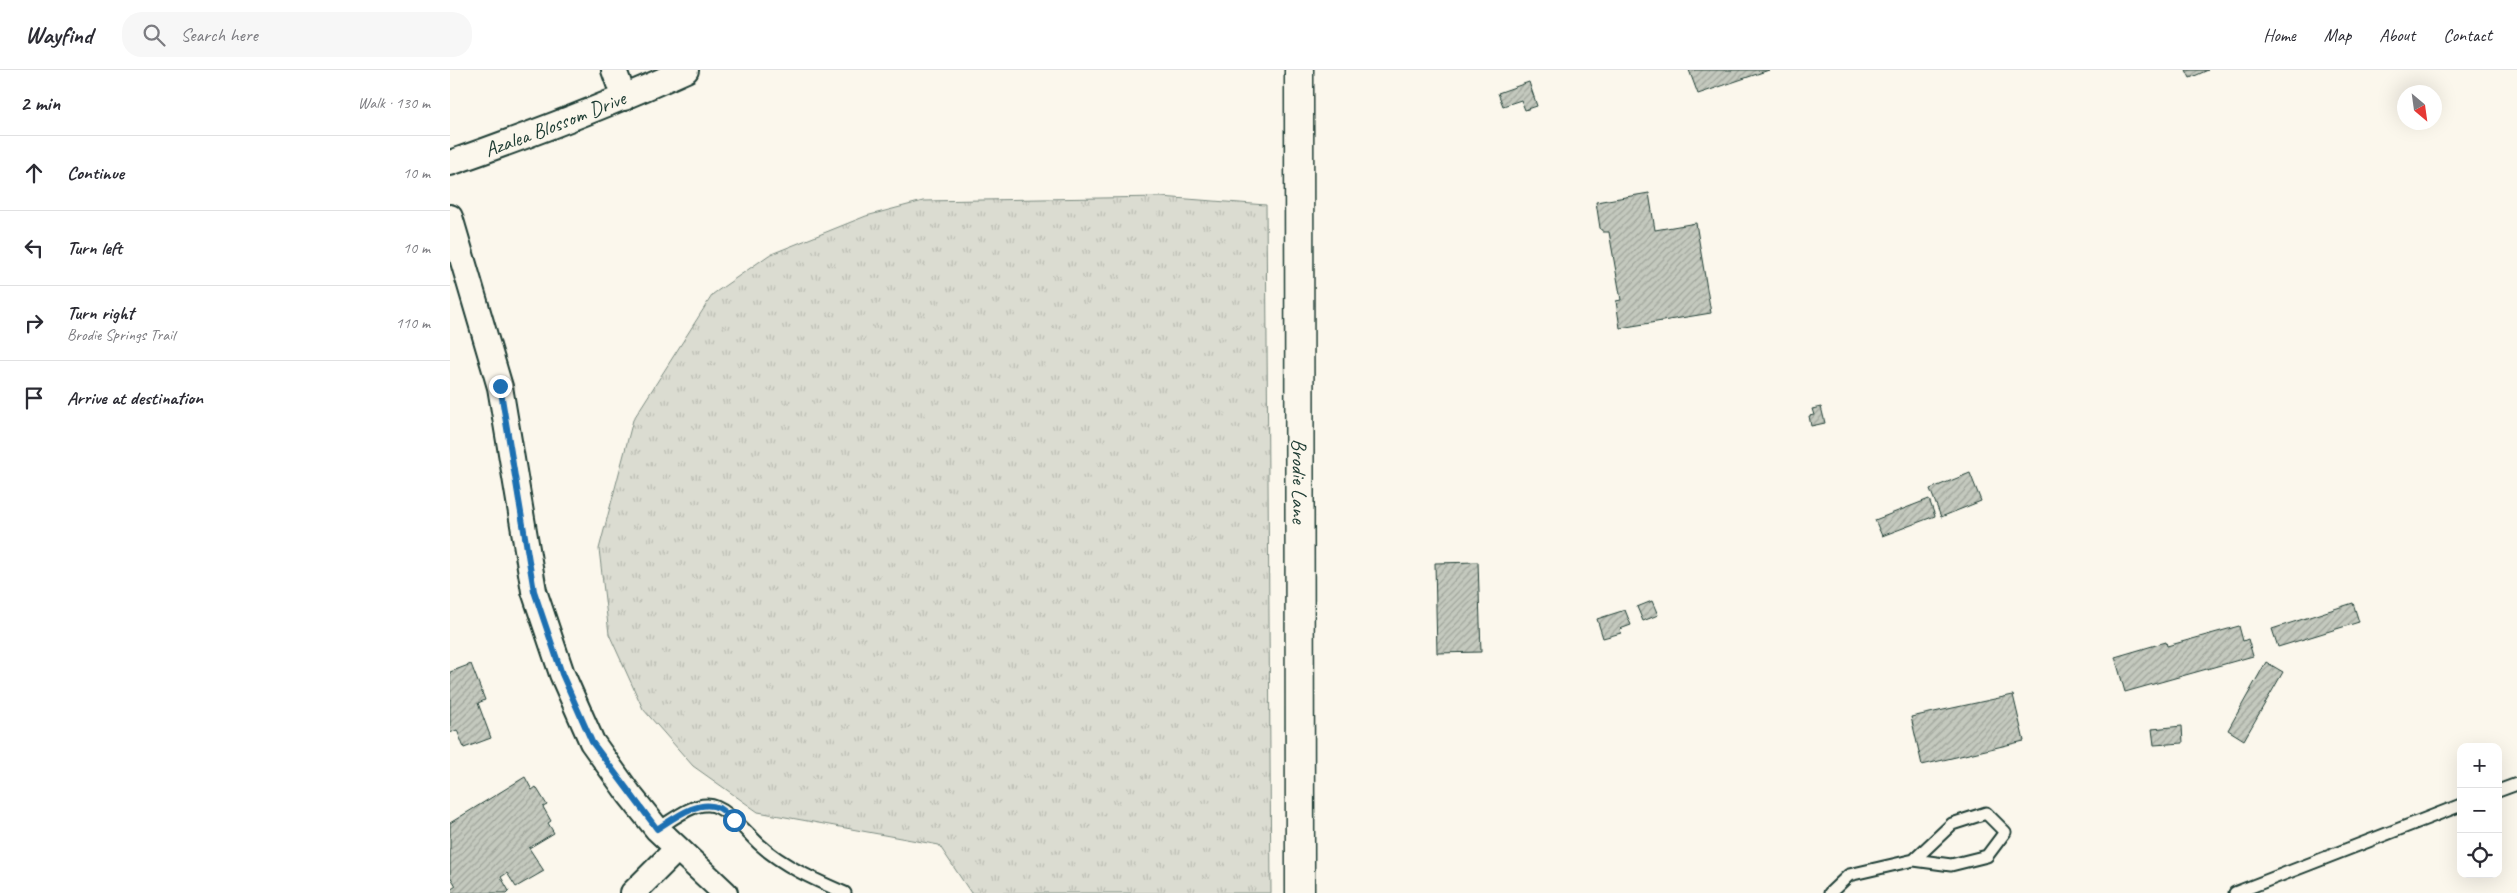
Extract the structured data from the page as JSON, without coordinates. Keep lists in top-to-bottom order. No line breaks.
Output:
{"streets":{"main road":["Brodie Lane"],"street":["Azalea Blossom Drive"]},"north":"bottom right","page":{"header":"Wayfind","search":"Search here","nav":["Home","Map","About","Contact"],"heading":["2 min","Walk · 130 m"],"list":[["Continue","10 m"],["Turn left","10 m"],["Turn right","Brodie Springs Trail","110 m"],"Arrive at destination"],"map_buttons":["+","−"]}}
